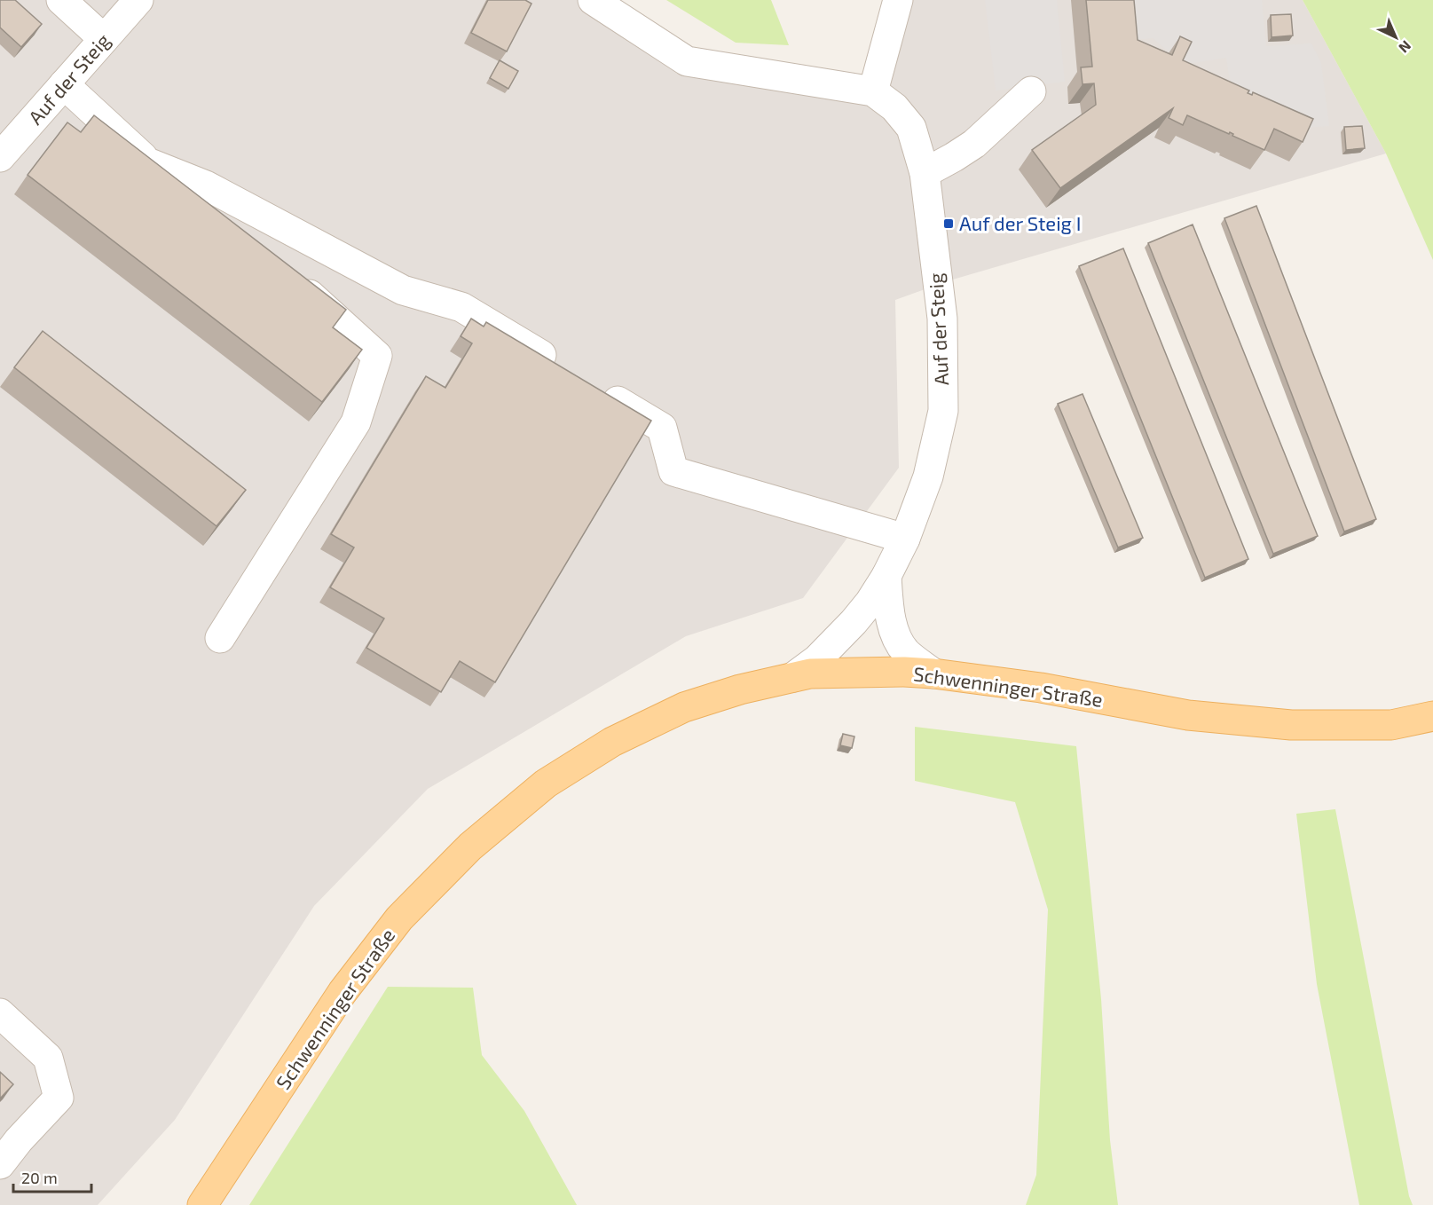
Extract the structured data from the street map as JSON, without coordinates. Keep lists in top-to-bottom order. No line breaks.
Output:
{"streets":{"main road":["Schwenninger Straße"],"street":["Auf der Steig"]},"crossings":[["Auf der Steig","Schwenninger Straße"]],"places":{"transit":["Auf der Steig I"]},"scale_bar":"20 m","north":"bottom right"}
